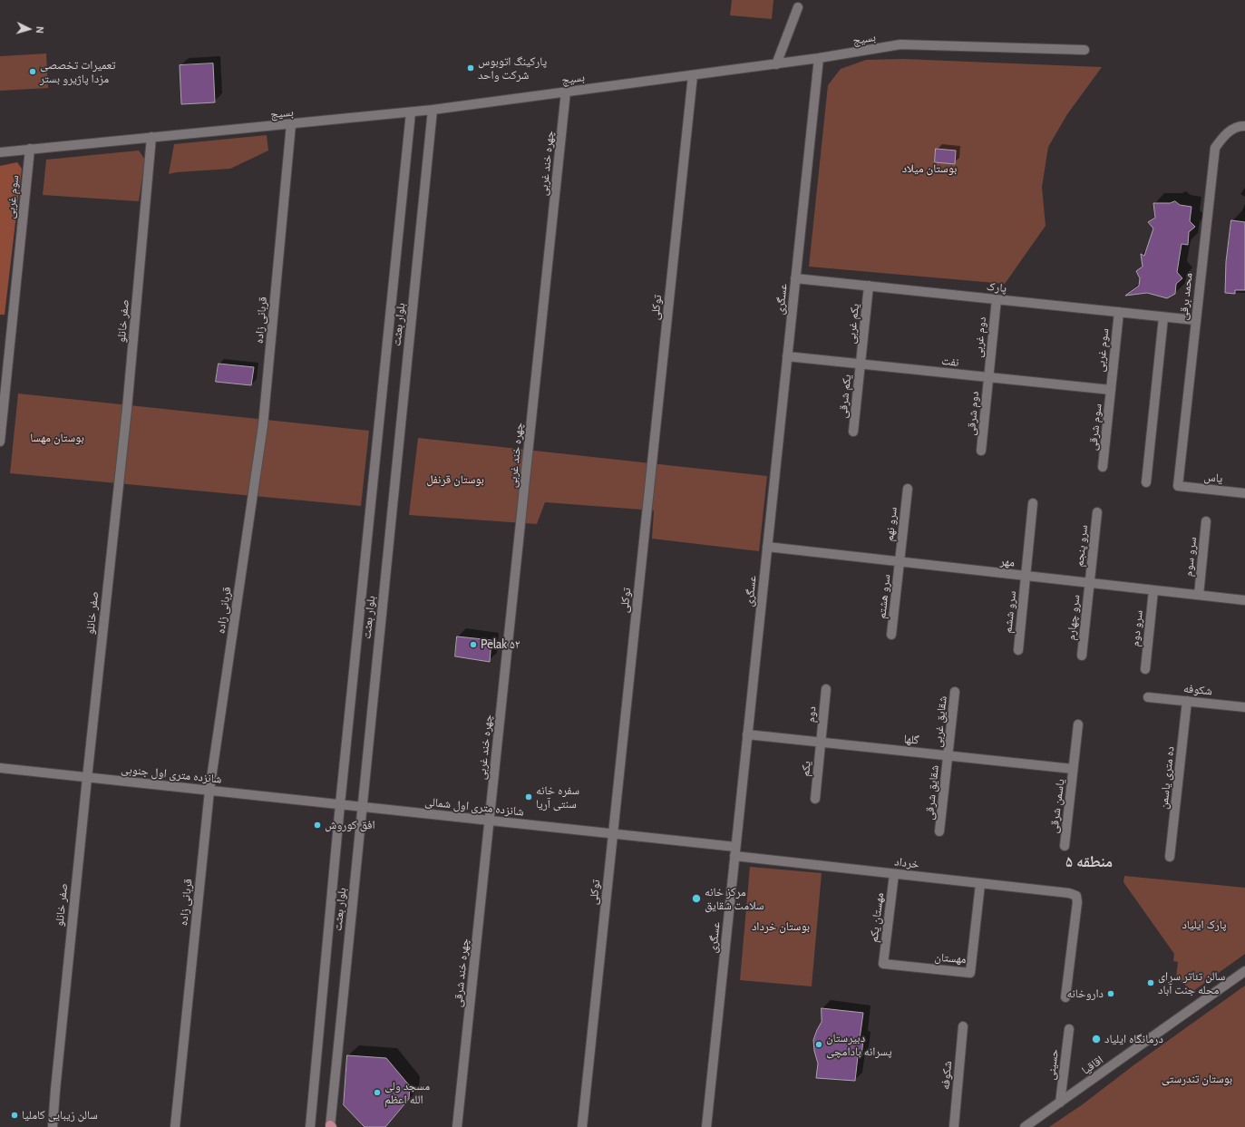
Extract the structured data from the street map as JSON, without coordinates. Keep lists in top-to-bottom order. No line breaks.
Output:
{"streets":{"street":["بسیج","چهره خند غربی","سوم غربی","پارک","محمد برقی","عسگری","توکلی","قربانی زاده","صفر خانلو","یکم غربی","بلوار بعثت","دوم غربی","نفت","یکم شرقی","دوم شرقی","سوم شرقی","یاس","سرو نهم","سرو پنجم","سرو سوم","مهر","سرو هشتم","سرو ششم","سرو چهارم","سرو دوم","شکوفه","دوم","شقایق غربی","گلها","یکم","شانزده متری اول جنوبی","ده متری یاسمن","شقایق شرقی","یاسمن شرقی","شانزده متری اول شمالی","خرداد","مهستان یکم","مهستان","چهره خند شرقی","حسینی","اقاقیا"]},"crossings":[["بسیج","چهره خند غربی"],["بسیج","سوم غربی"],["بسیج","عسگری"],["بسیج","توکلی"],["بسیج","قربانی زاده"],["بسیج","صفر خانلو"],["بسیج","بلوار بعثت"],["چهره خند غربی","شانزده متری اول شمالی"],["چهره خند غربی","چهره خند شرقی"],["سوم غربی","پارک"],["سوم غربی","نفت"],["سوم غربی","سوم شرقی"],["پارک","محمد برقی"],["پارک","عسگری"],["پارک","یکم غربی"],["پارک","دوم غربی"],["محمد برقی","یاس"],["عسگری","نفت"],["عسگری","مهر"],["عسگری","گلها"],["عسگری","شانزده متری اول شمالی"],["عسگری","خرداد"],["توکلی","شانزده متری اول شمالی"],["قربانی زاده","شانزده متری اول جنوبی"],["صفر خانلو","شانزده متری اول جنوبی"],["یکم غربی","نفت"],["یکم غربی","یکم شرقی"],["بلوار بعثت","شانزده متری اول جنوبی"],["بلوار بعثت","شانزده متری اول شمالی"],["دوم غربی","نفت"],["دوم غربی","دوم شرقی"],["نفت","یکم شرقی"],["نفت","دوم شرقی"],["نفت","سوم شرقی"],["سرو نهم","مهر"],["سرو نهم","سرو هشتم"],["سرو پنجم","مهر"],["سرو پنجم","سرو چهارم"],["سرو سوم","مهر"],["مهر","سرو هشتم"],["مهر","سرو ششم"],["مهر","سرو چهارم"],["مهر","سرو دوم"],["شکوفه","ده متری یاسمن"],["دوم","گلها"],["دوم","یکم"],["شقایق غربی","گلها"],["شقایق غربی","شقایق شرقی"],["گلها","یکم"],["گلها","شقایق شرقی"],["گلها","یاسمن شرقی"],["شانزده متری اول جنوبی","شانزده متری اول شمالی"],["شانزده متری اول شمالی","چهره خند شرقی"],["خرداد","مهستان یکم"],["خرداد","مهستان"],["مهستان یکم","مهستان"],["حسینی","اقاقیا"]],"districts":["منطقه ۵"],"parks":["بوستان میلاد","بوستان مهسا","بوستان قرنفل","پارک ایلیاد","بوستان خرداد","بوستان تندرستی"],"places":["پارکینگ اتوبوس شرکت واحد","تعمیرات تخصصی مزدا پاژیرو بستر","Pelak ۵۲","سفره خانه سنتی آریا","افق کوروش","مرکز خانه سلامت شقایق","سالن تئاتر سرای محله جنت آباد","داروخانه","درمانگاه ایلیاد","دبیرستان پسرانه بادامچی","مسجد ولی الله اعظم","سالن زیبایی کاملیا"],"north":"right"}
